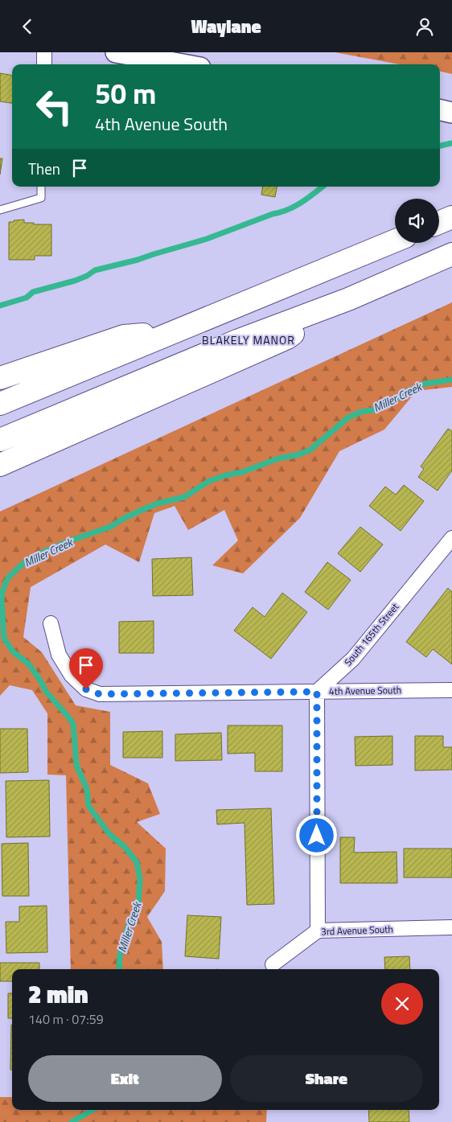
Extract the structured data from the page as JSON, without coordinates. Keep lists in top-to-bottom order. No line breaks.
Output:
{"streets":{"street":["South 165th Street","4th Avenue South","3rd Avenue South"]},"crossings":[["South 165th Street","4th Avenue South"]],"districts":["BLAKELY MANOR"],"water":["Miller Creek"],"page":{"header":"Waylane","turn":["50 m","4th Avenue South"],"then":"Then","heading":["2 min","140 m · 07:59"],"buttons":["Exit","Share"]}}
